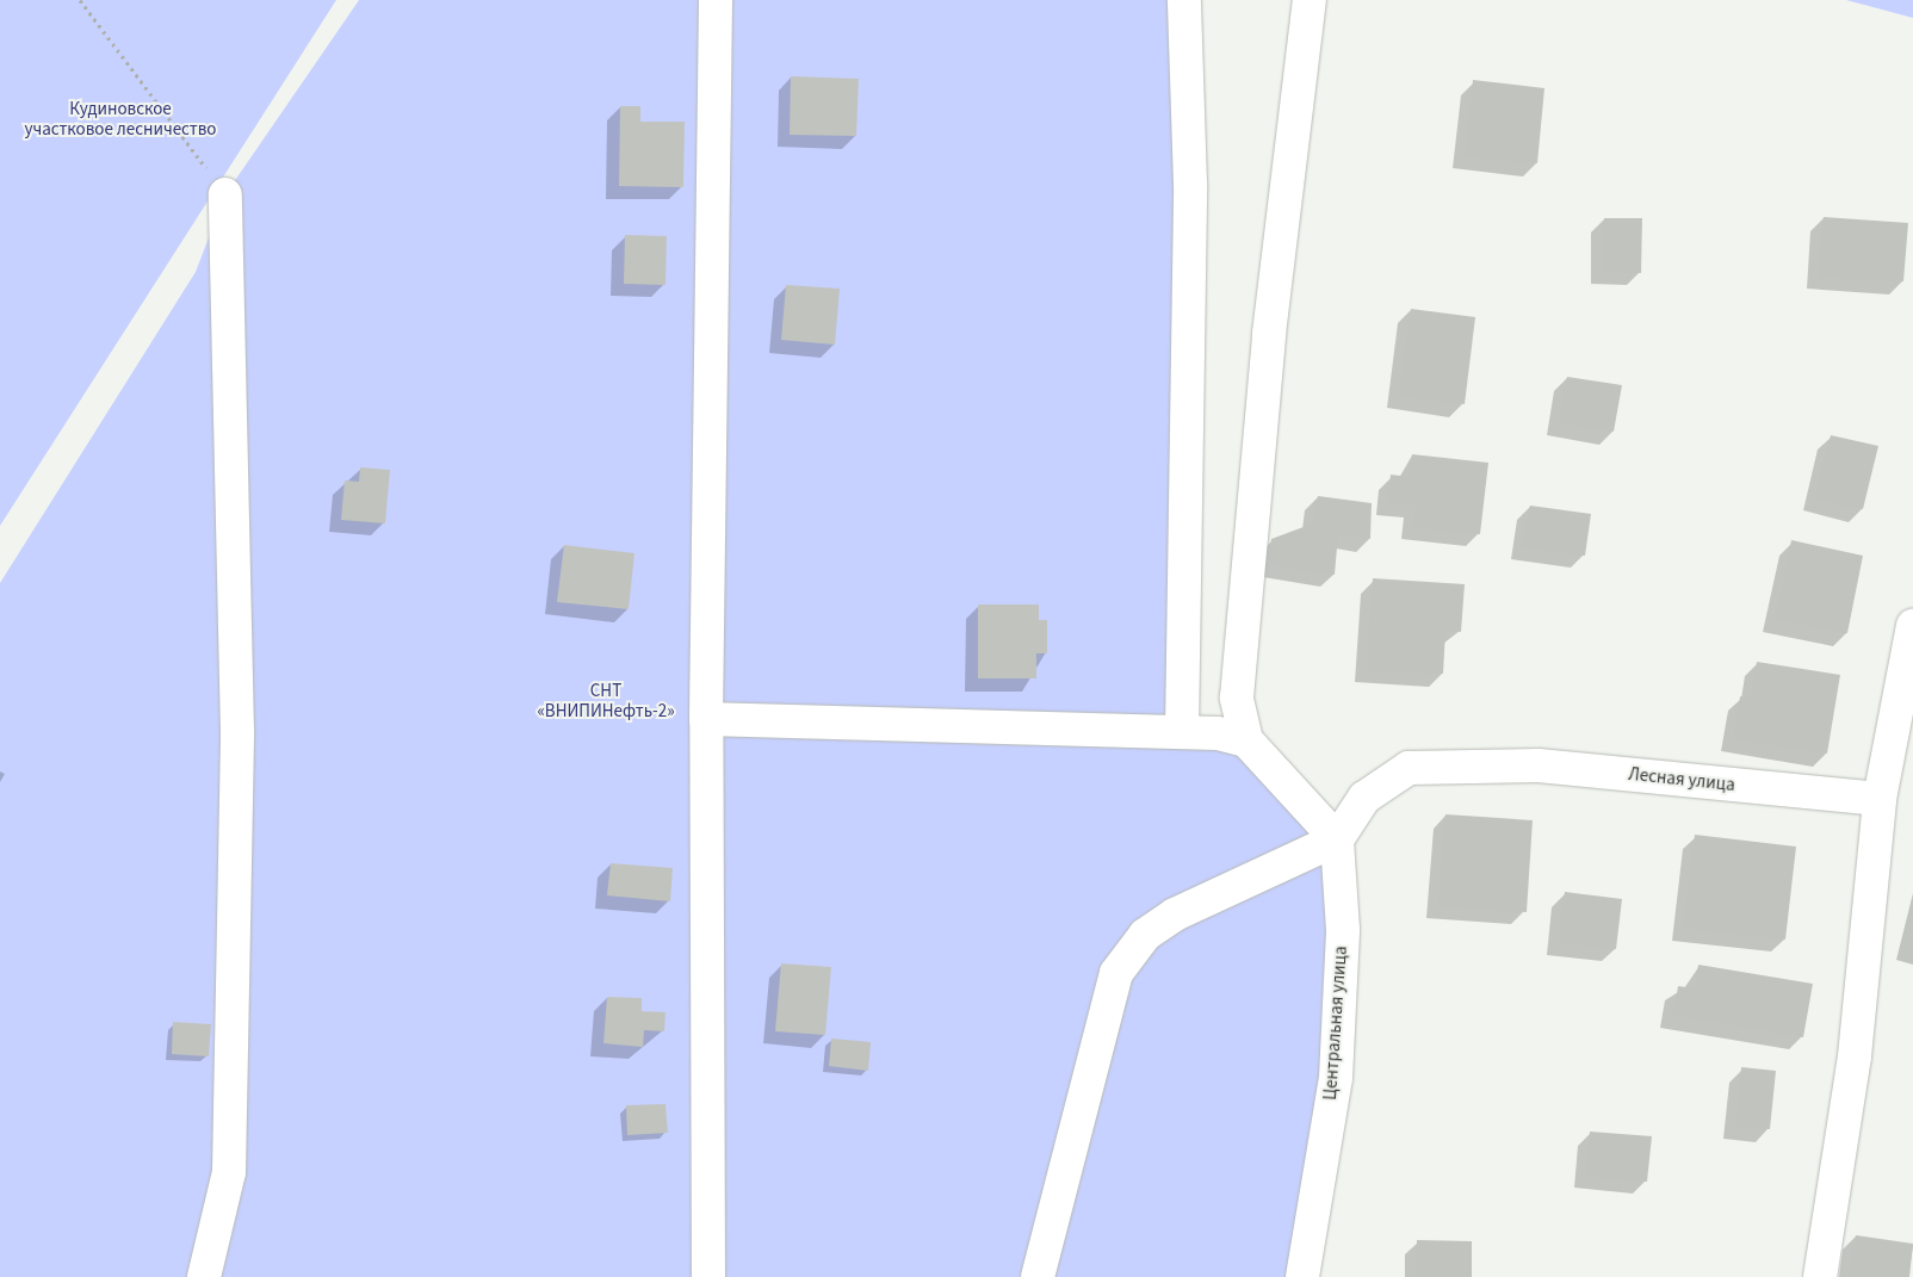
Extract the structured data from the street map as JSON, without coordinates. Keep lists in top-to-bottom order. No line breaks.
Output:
{"streets":{"street":["Лесная улица","Центральная улица"]},"crossings":[["Лесная улица","Центральная улица"]],"parks":["Кудиновское участковое лесничество","СНТ «ВНИПИНефть-2»"]}
